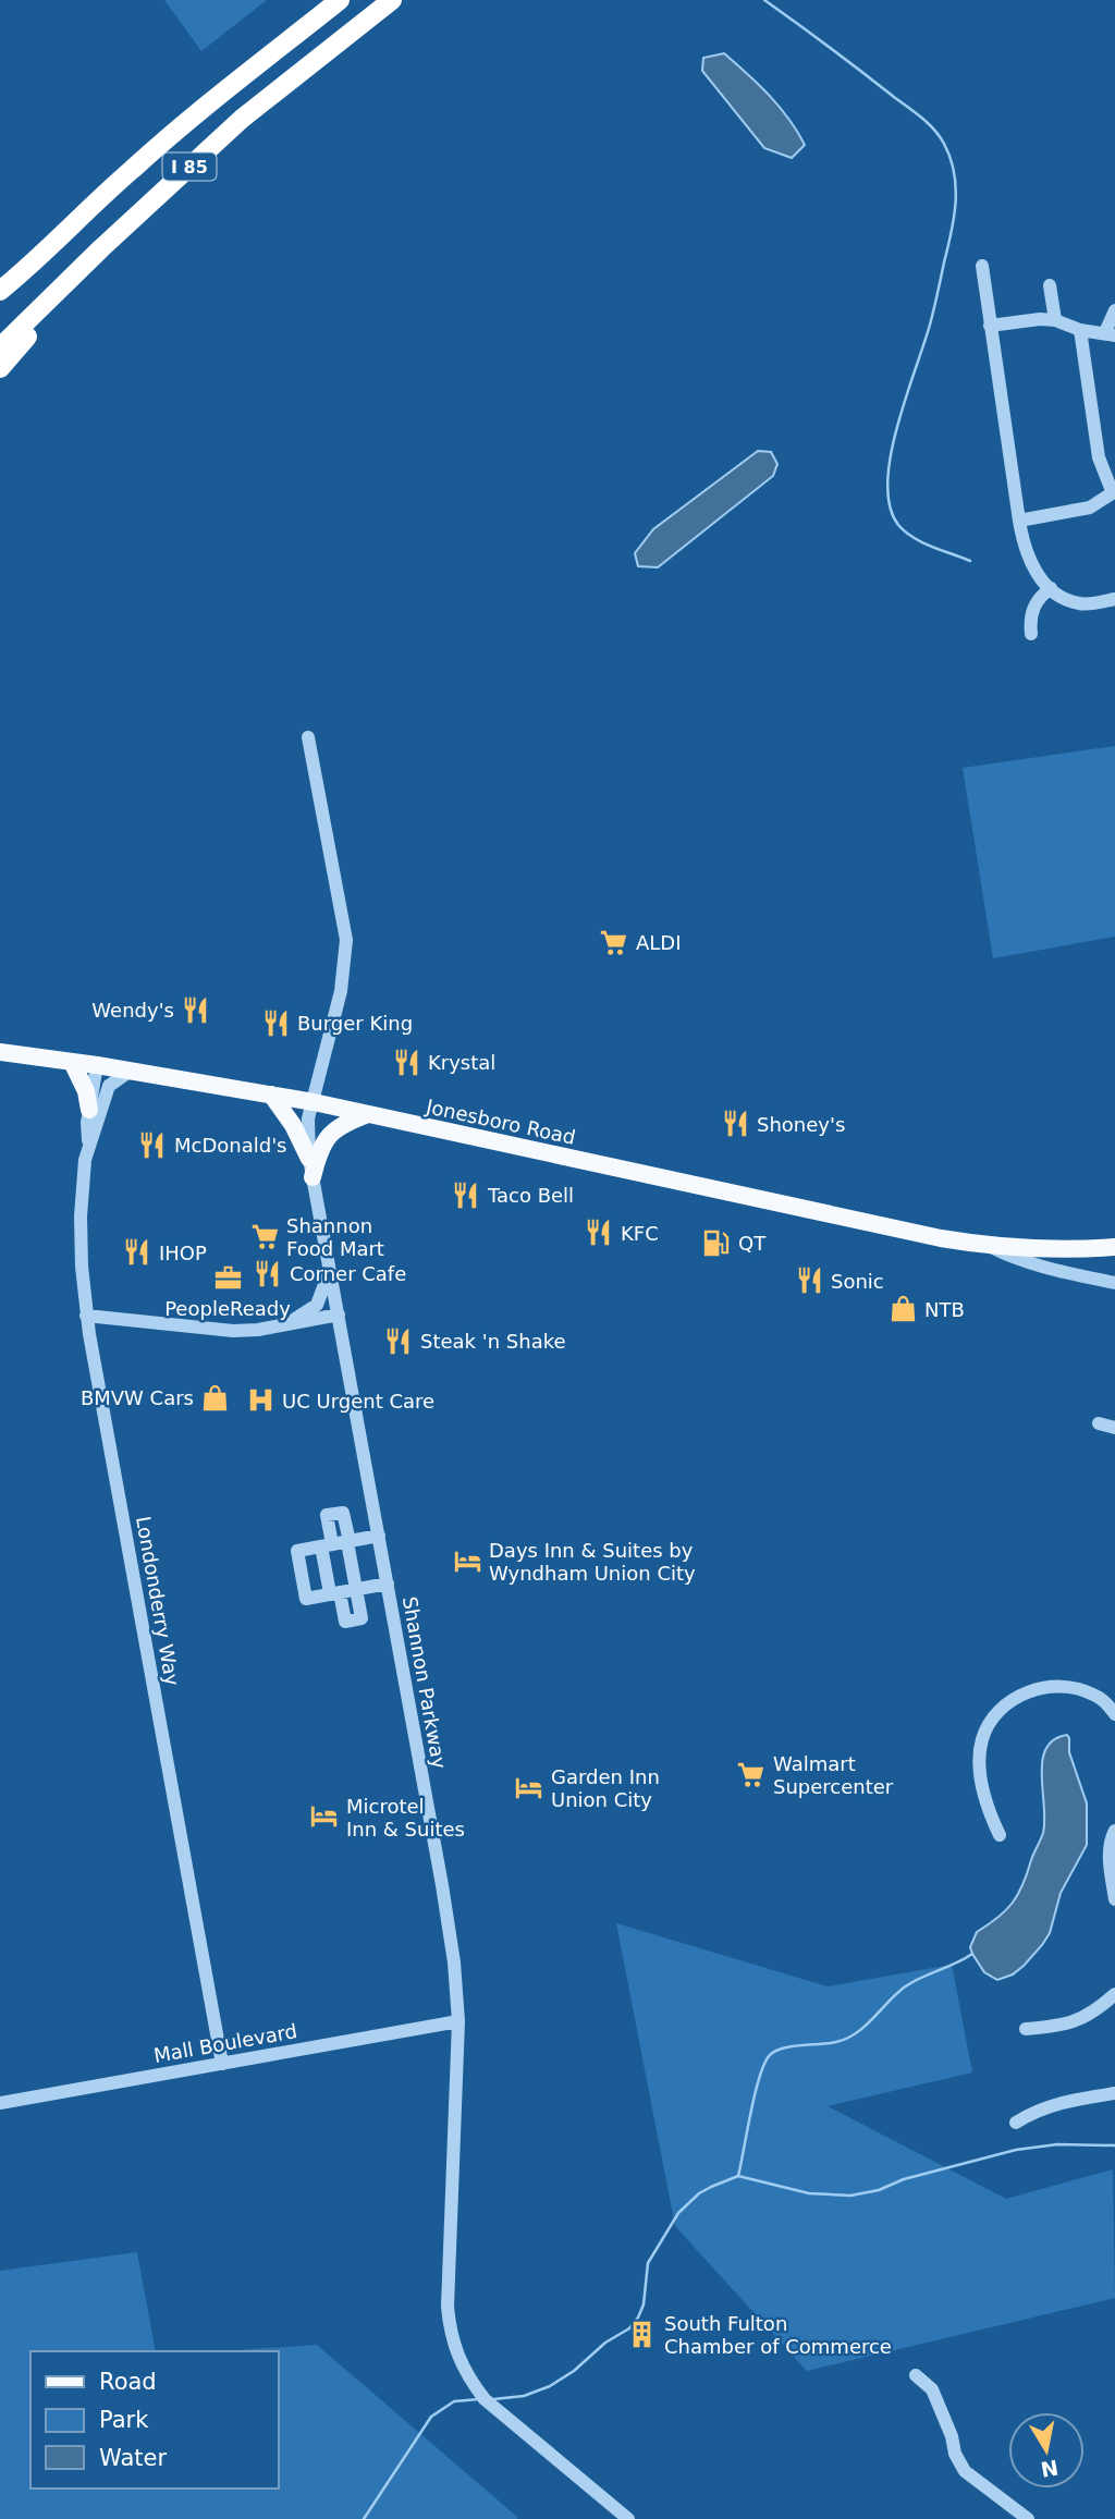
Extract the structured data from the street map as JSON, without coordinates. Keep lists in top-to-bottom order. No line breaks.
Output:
{"streets":{"highway":["I 85"],"main road":["Jonesboro Road"],"street":["Londonderry Way","Shannon Parkway","Mall Boulevard"]},"crossings":[["Jonesboro Road","Londonderry Way"],["Jonesboro Road","Shannon Parkway"],["Londonderry Way","Mall Boulevard"],["Shannon Parkway","Mall Boulevard"]],"places":{"supermarket":["ALDI","Shannon Food Mart","Walmart Supercenter"],"restaurant":["Wendy's","Burger King","Krystal","Shoney's","McDonald's","Taco Bell","KFC","IHOP","Corner Cafe","Sonic","Steak 'n Shake"],"fuel station":["QT"],"office":["PeopleReady"],"shop":["NTB","BMVW Cars"],"hospital":["UC Urgent Care"],"hotel":["Days Inn & Suites by Wyndham Union City","Garden Inn Union City","Microtel Inn & Suites"],"building":["South Fulton Chamber of Commerce"]},"legend":["Road","Park","Water"],"north":"bottom"}
